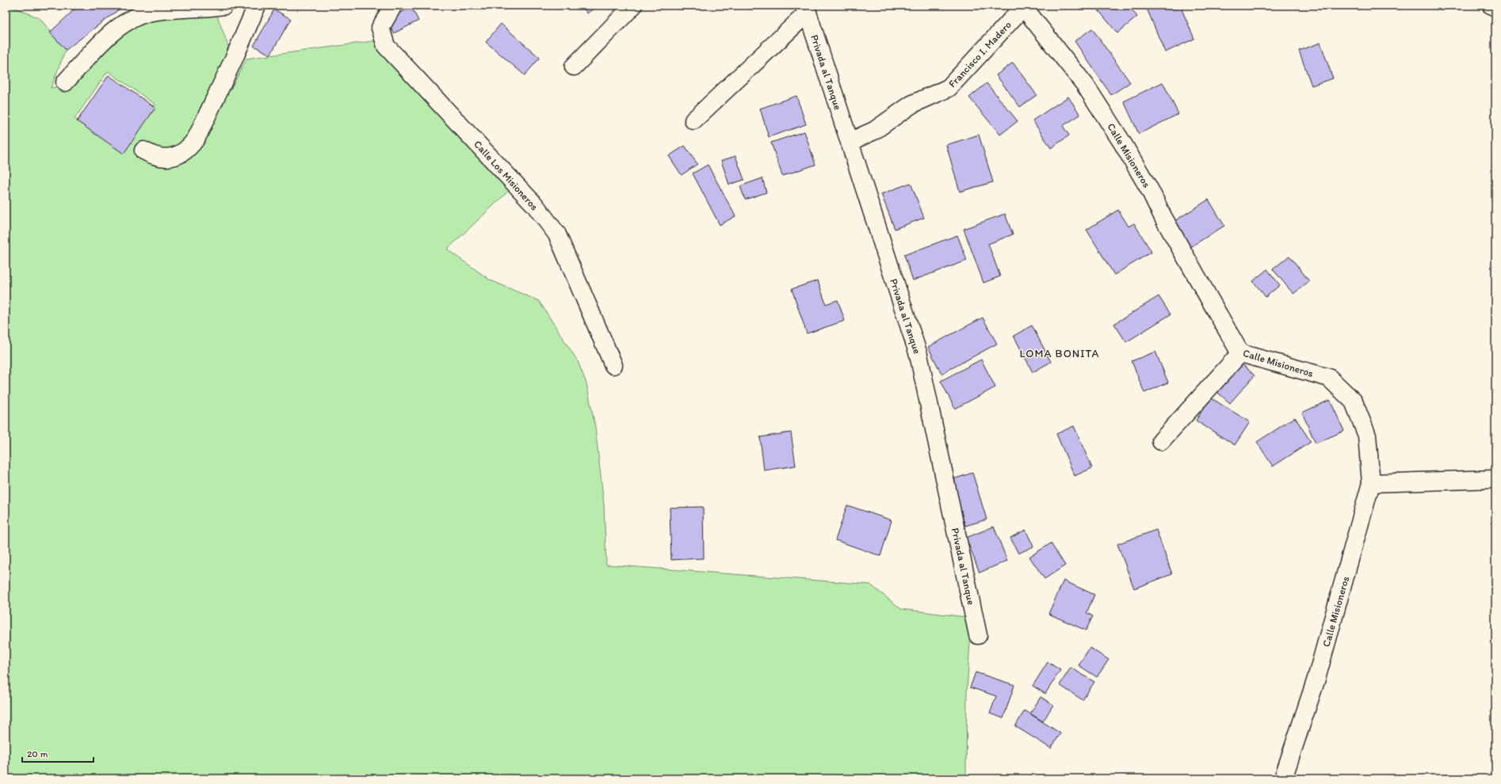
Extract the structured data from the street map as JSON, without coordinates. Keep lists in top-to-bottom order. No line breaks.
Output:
{"streets":{"street":["Francisco I. Madero","Privada al Tanque","Calle Misioneros","Calle Los Misioneros"]},"crossings":[["Francisco I. Madero","Privada al Tanque"],["Francisco I. Madero","Calle Misioneros"]],"districts":["LOMA BONITA"],"scale_bar":"20 m"}
